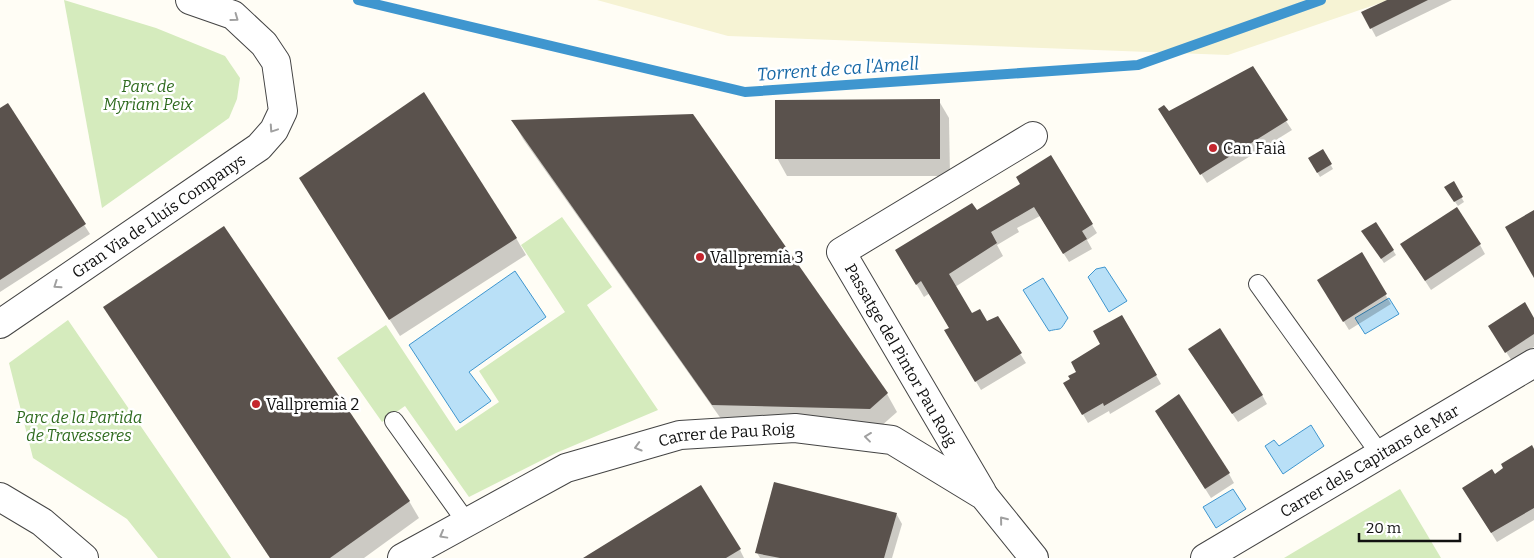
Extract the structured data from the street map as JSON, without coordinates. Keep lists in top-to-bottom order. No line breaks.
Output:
{"streets":{"street":["Gran Via de Lluís Companys","Passatge del Pintor Pau Roig","Carrer de Pau Roig","Carrer dels Capitans de Mar"]},"crossings":[["Passatge del Pintor Pau Roig","Carrer de Pau Roig"]],"one_way":["Carrer de Pau Roig"],"water":["Torrent de ca l'Amell"],"parks":["Parc de Myriam Peix","Parc de la Partida de Travesseres"],"places":["Can Faià","Vallpremià 3","Vallpremià 2"],"scale_bar":"20 m"}
